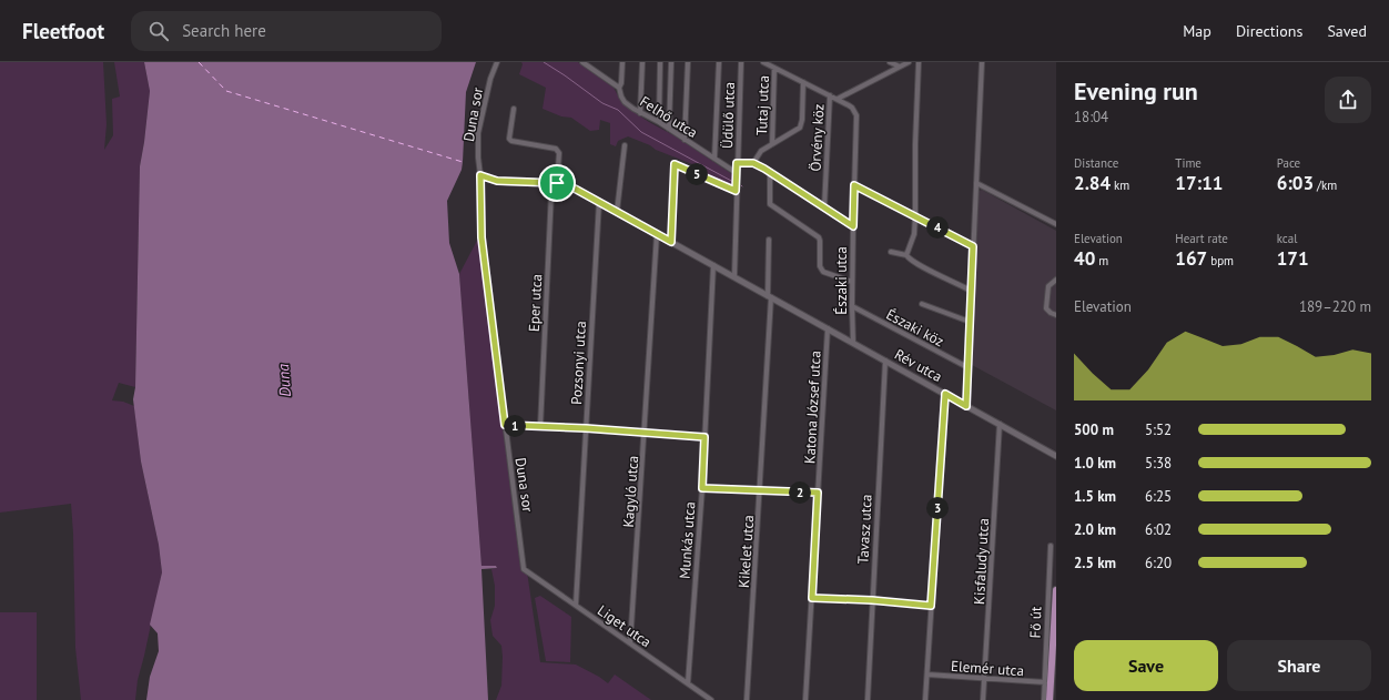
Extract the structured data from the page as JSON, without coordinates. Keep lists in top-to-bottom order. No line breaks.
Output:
{"streets":{"main road":["Fő út"],"street":["Tutaj utca","Duna sor","Üdülő utca","Felhő utca","Örvény köz","Északi utca","Eper utca","Északi köz","Pozsonyi utca","Rév utca","Katona József utca","Kagyló utca","Tavasz utca","Munkás utca","Kikelet utca","Kisfaludy utca","Liget utca","Elemér utca"]},"crossings":[["Tutaj utca","Északi utca"],["Duna sor","Rév utca"],["Duna sor","Liget utca"],["Üdülő utca","Felhő utca"],["Üdülő utca","Rév utca"],["Örvény köz","Északi utca"],["Északi utca","Északi köz"],["Északi utca","Rév utca"],["Eper utca","Rév utca"],["Pozsonyi utca","Rév utca"],["Pozsonyi utca","Liget utca"],["Rév utca","Katona József utca"],["Rév utca","Kagyló utca"],["Rév utca","Tavasz utca"],["Rév utca","Munkás utca"],["Rév utca","Kikelet utca"],["Rév utca","Kisfaludy utca"],["Kagyló utca","Liget utca"],["Munkás utca","Liget utca"],["Kisfaludy utca","Elemér utca"],["Fő út","Elemér utca"]],"water":["Duna"],"page":{"header":"Fleetfoot","search":"Search here","nav":["Map","Directions","Saved"],"heading":["Evening run","18:04"],"stats":[["Distance","2.84 km"],["Time","17:11"],["Pace","6:03 /km"],["Elevation","40 m"],["Heart rate","167 bpm"],["kcal","171"]],"pins":["5","4","1","2","3"],"chart":["Elevation","189–220 m"],"list":[{"name":"500 m","note":"5:52"},{"name":"1.0 km","note":"5:38"},{"name":"1.5 km","note":"6:25"},{"name":"2.0 km","note":"6:02"},{"name":"2.5 km","note":"6:20"}],"buttons":["Save","Share"]}}
